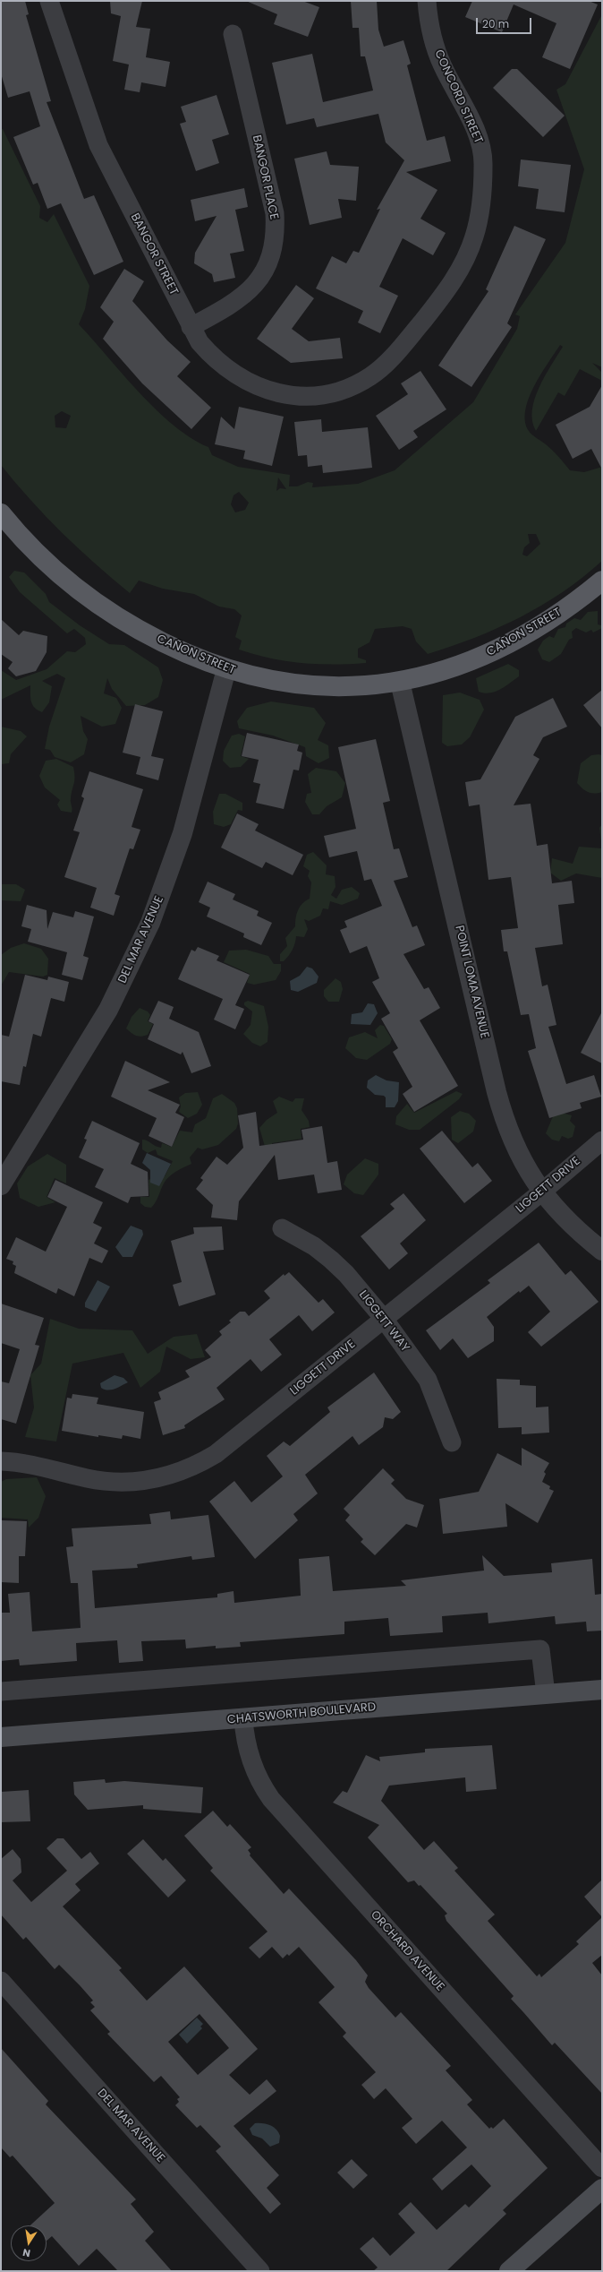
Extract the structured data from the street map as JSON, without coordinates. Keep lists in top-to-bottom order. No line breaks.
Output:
{"streets":{"main road":["CAÑON STREET","CHATSWORTH BOULEVARD"],"street":["CONCORD STREET","BANGOR PLACE","BANGOR STREET","DEL MAR AVENUE","POINT LOMA AVENUE","LIGGETT DRIVE","LIGGETT WAY","ORCHARD AVENUE"]},"crossings":[["CONCORD STREET","BANGOR STREET"],["BANGOR PLACE","BANGOR STREET"],["CAÑON STREET","DEL MAR AVENUE"],["CAÑON STREET","POINT LOMA AVENUE"],["POINT LOMA AVENUE","LIGGETT DRIVE"],["LIGGETT DRIVE","LIGGETT WAY"],["CHATSWORTH BOULEVARD","ORCHARD AVENUE"]],"scale_bar":"20 m","north":"bottom"}
